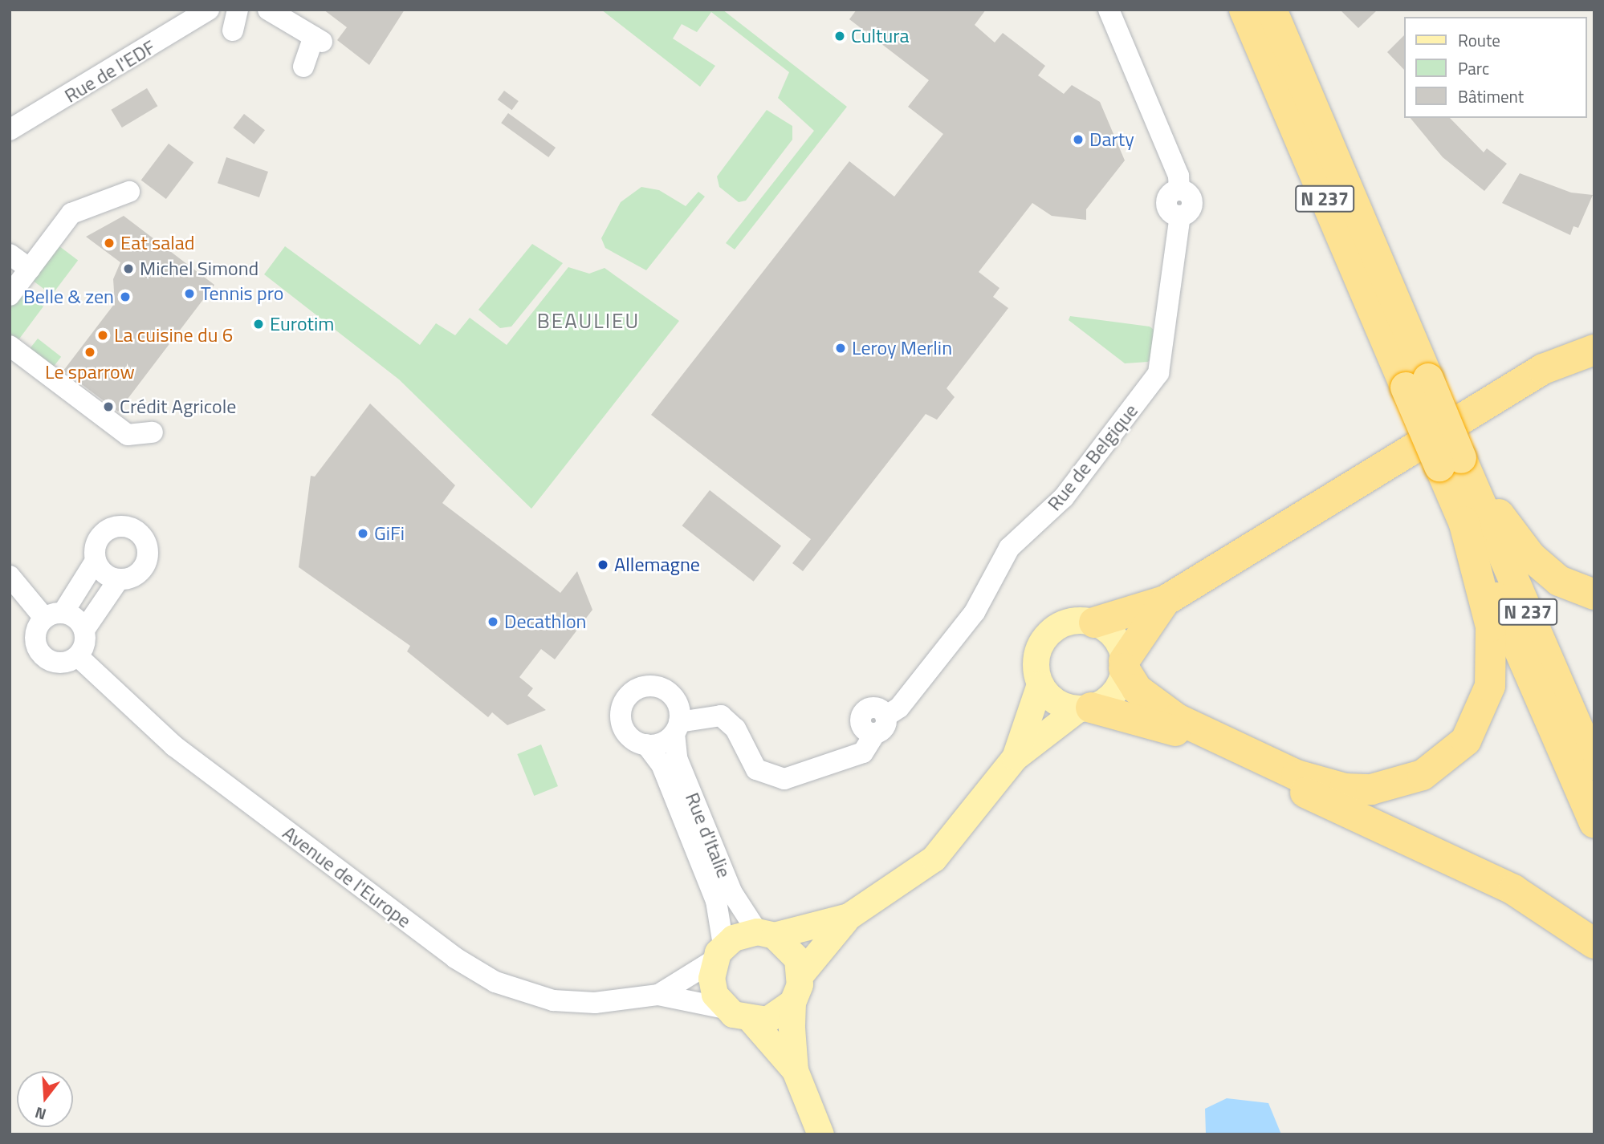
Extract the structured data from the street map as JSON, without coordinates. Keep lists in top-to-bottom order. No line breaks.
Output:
{"streets":{"highway":["N 237"],"street":["Rue de l'EDF","Rue de Belgique","Rue d'Italie","Avenue de l'Europe"]},"crossings":[["Rue de Belgique","Rue d'Italie"],["Rue d'Italie","Avenue de l'Europe"]],"districts":["BEAULIEU"],"places":["Cultura","Darty","Eat salad","Michel Simond","Tennis pro","Belle & zen","Eurotim","La cuisine du 6","Leroy Merlin","Le sparrow","Crédit Agricole","GiFi","Allemagne","Decathlon"],"legend":["Route","Parc","Bâtiment"],"north":"bottom"}
